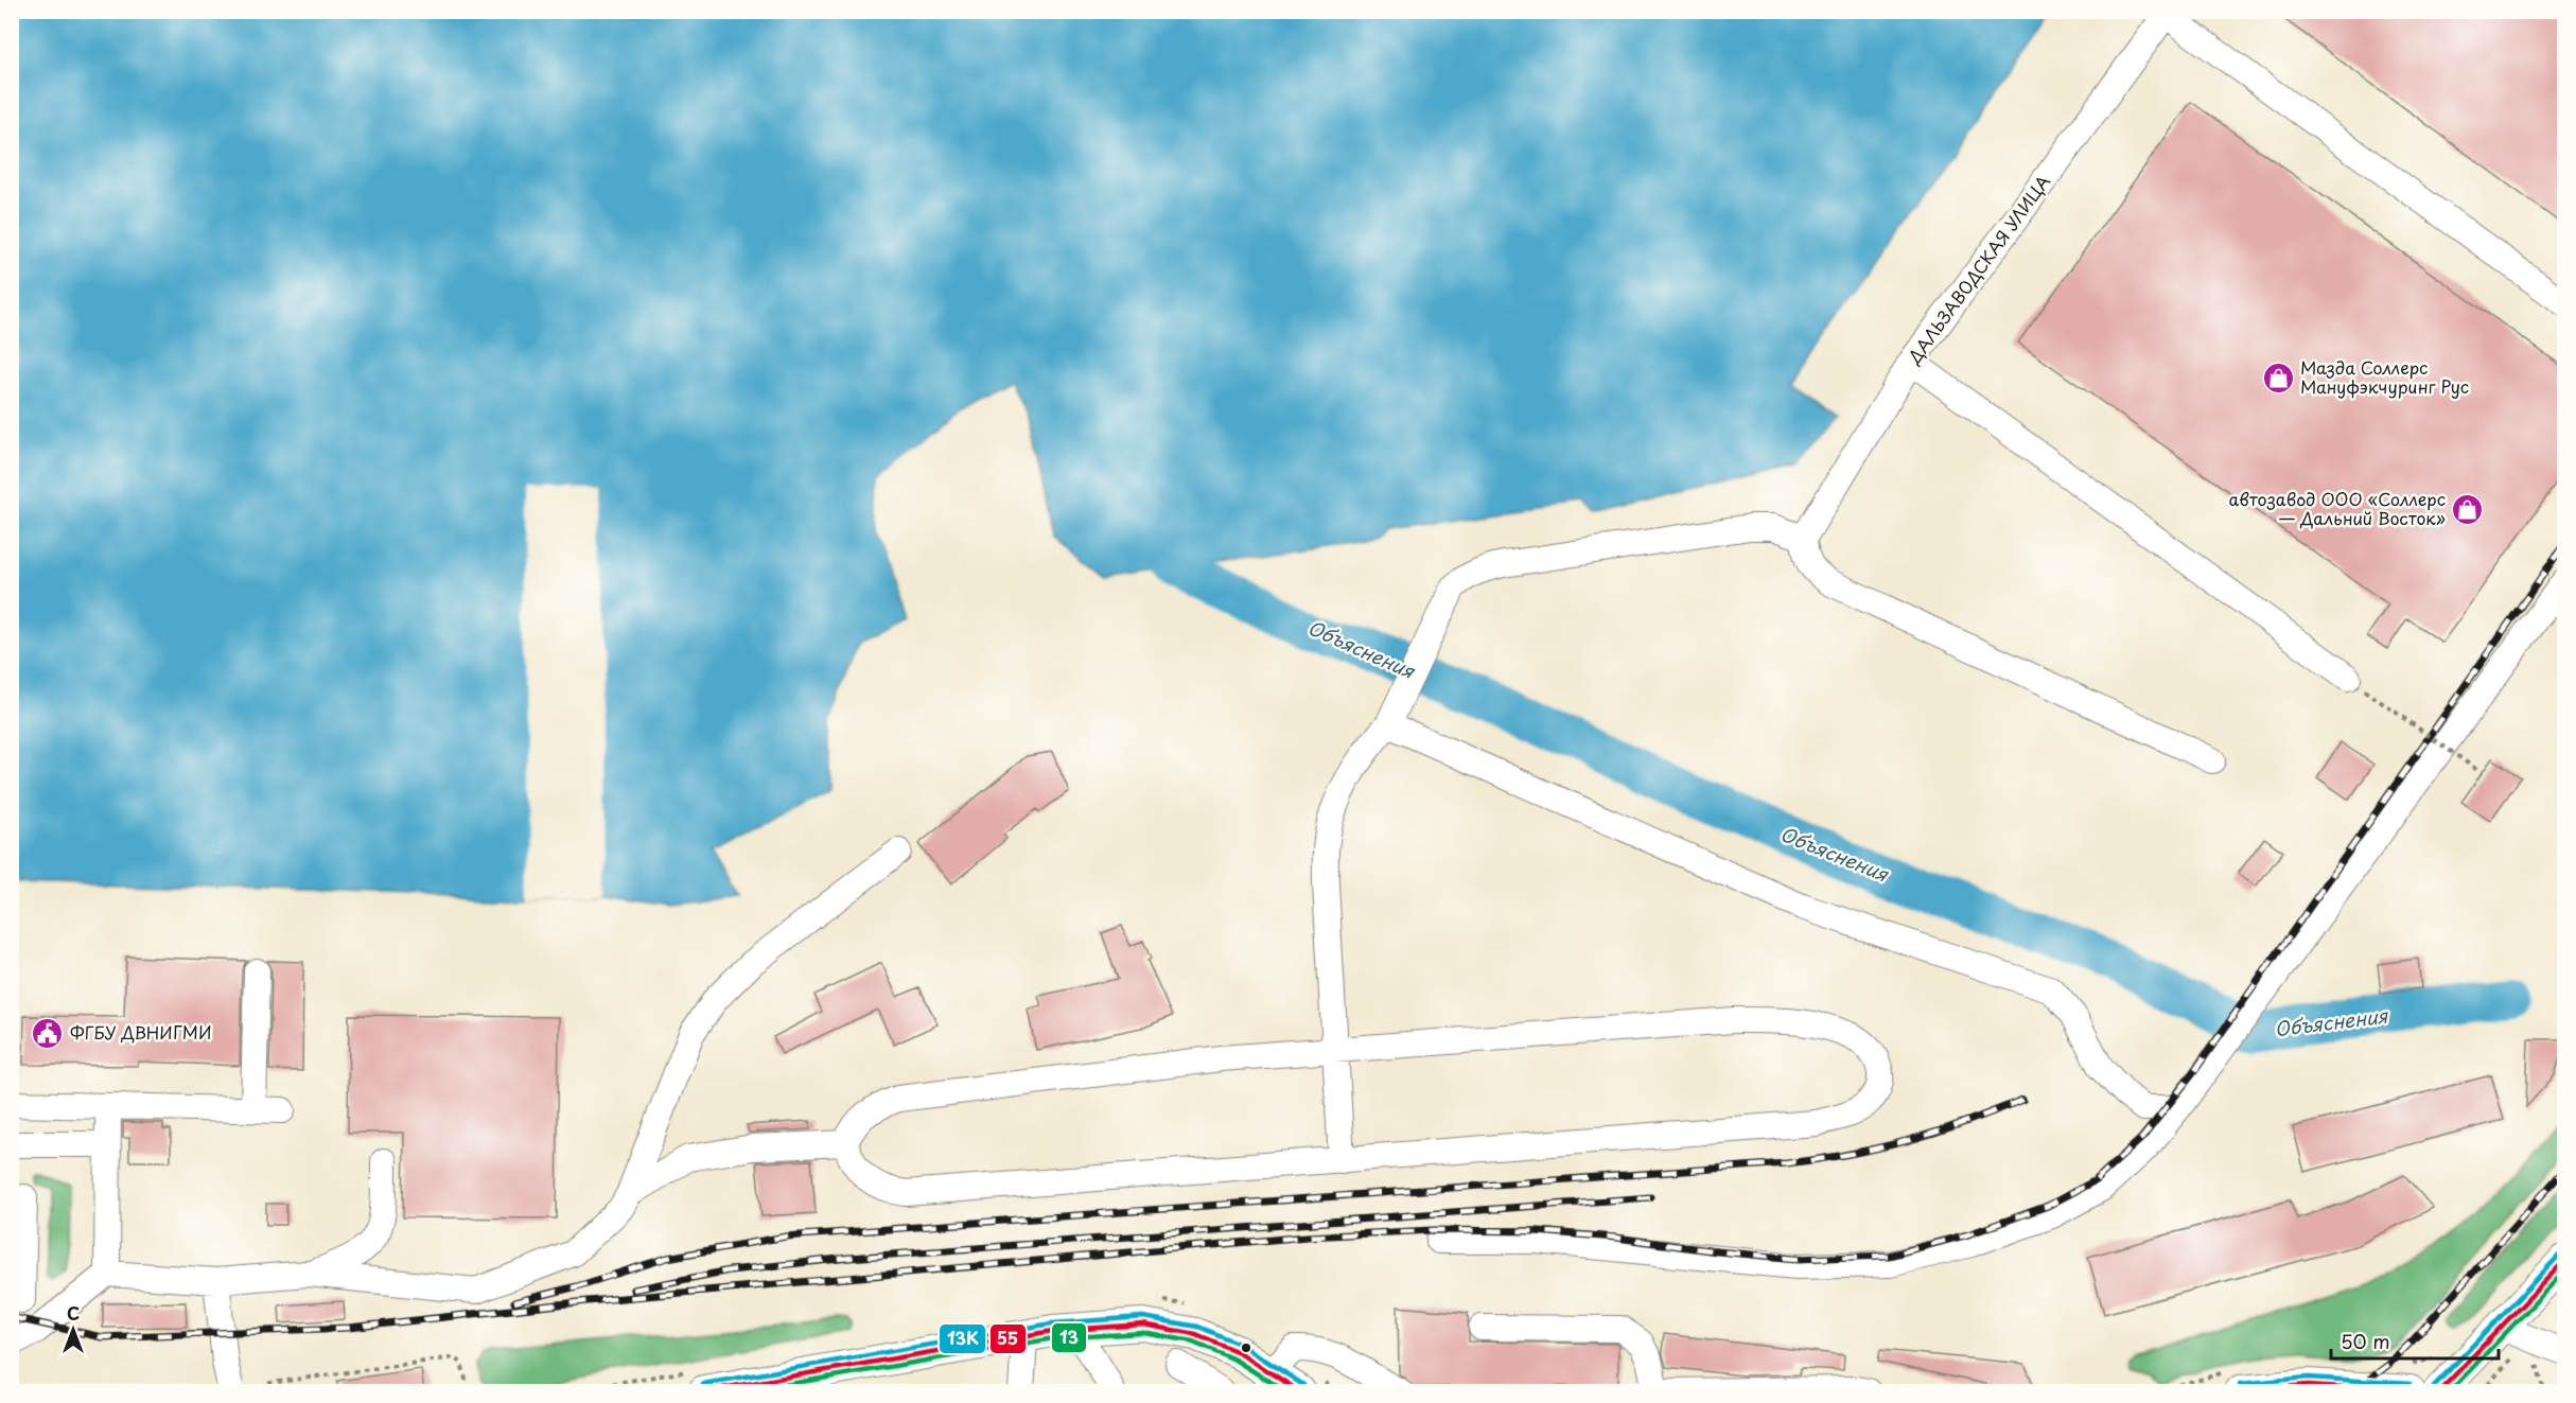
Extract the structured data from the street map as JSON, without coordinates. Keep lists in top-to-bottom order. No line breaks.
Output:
{"streets":{"street":["ДАЛЬЗАВОДСКАЯ УЛИЦА"]},"water":["Объяснения"],"places":{"shop":["Мазда Соллерс Мануфэкчуринг Рус","автозавод ООО «Соллерс — Дальний Восток»"],"public building":["ФГБУ ДВНИГМИ"]},"lines":["transit line 13К","transit line 55","transit line 13"],"scale_bar":"50 m","north":"top"}
